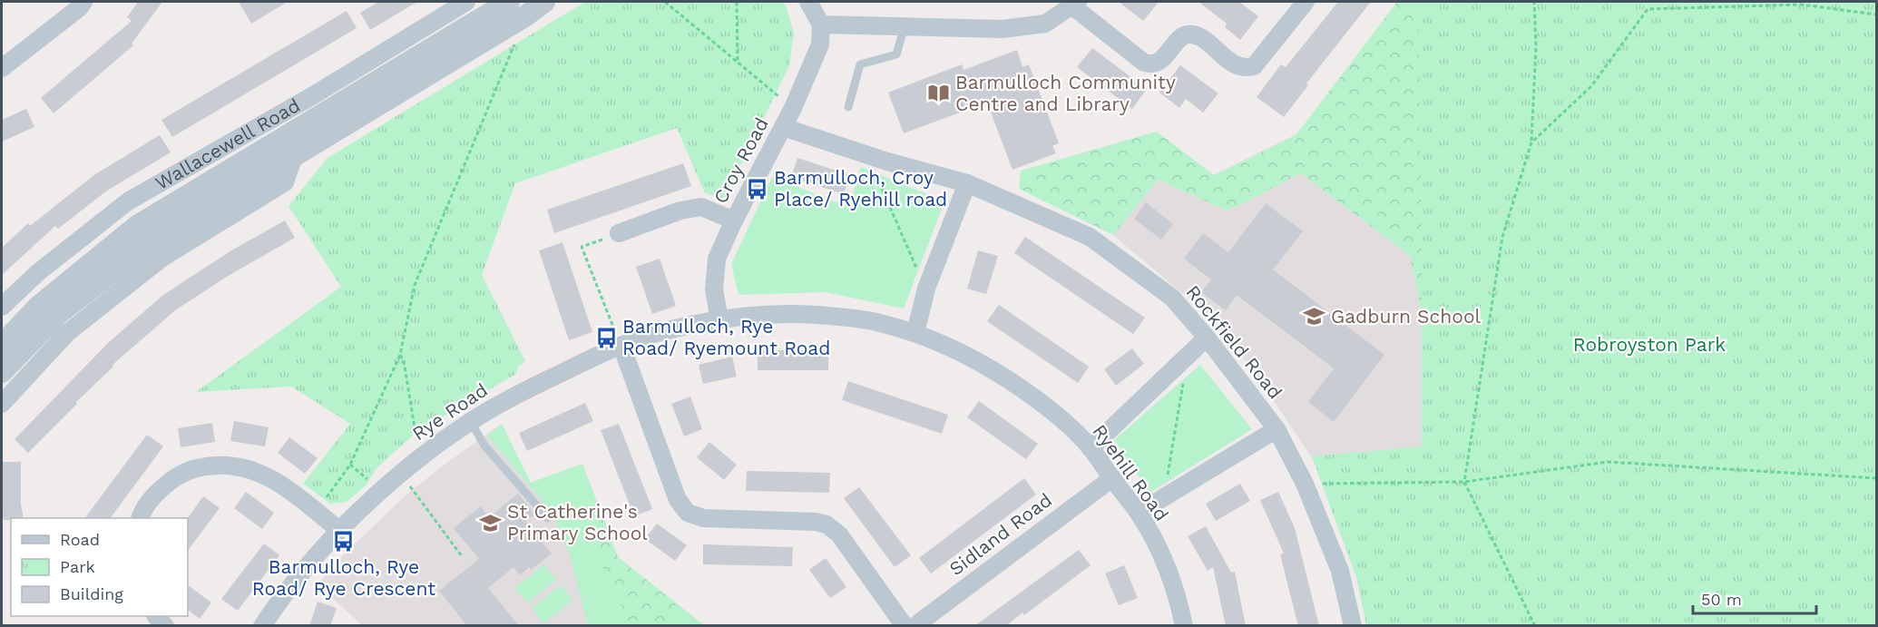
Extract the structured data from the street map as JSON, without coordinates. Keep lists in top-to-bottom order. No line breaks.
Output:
{"streets":{"street":["Wallacewell Road","Croy Road","Rockfield Road","Rye Road","Ryehill Road","Sidland Road"]},"crossings":[["Croy Road","Rockfield Road"],["Croy Road","Rye Road"],["Croy Road","Ryehill Road"],["Rye Road","Ryehill Road"],["Ryehill Road","Sidland Road"]],"parks":["Robroyston Park"],"places":{"library":["Barmulloch Community Centre and Library"],"bus stop":["Barmulloch, Croy Place/ Ryehill road","Barmulloch, Rye Road/ Ryemount Road","Barmulloch, Rye Road/ Rye Crescent"],"school or university":["Gadburn School","St Catherine's Primary School"]},"legend":["Road","Park","Building"],"scale_bar":"50 m"}
